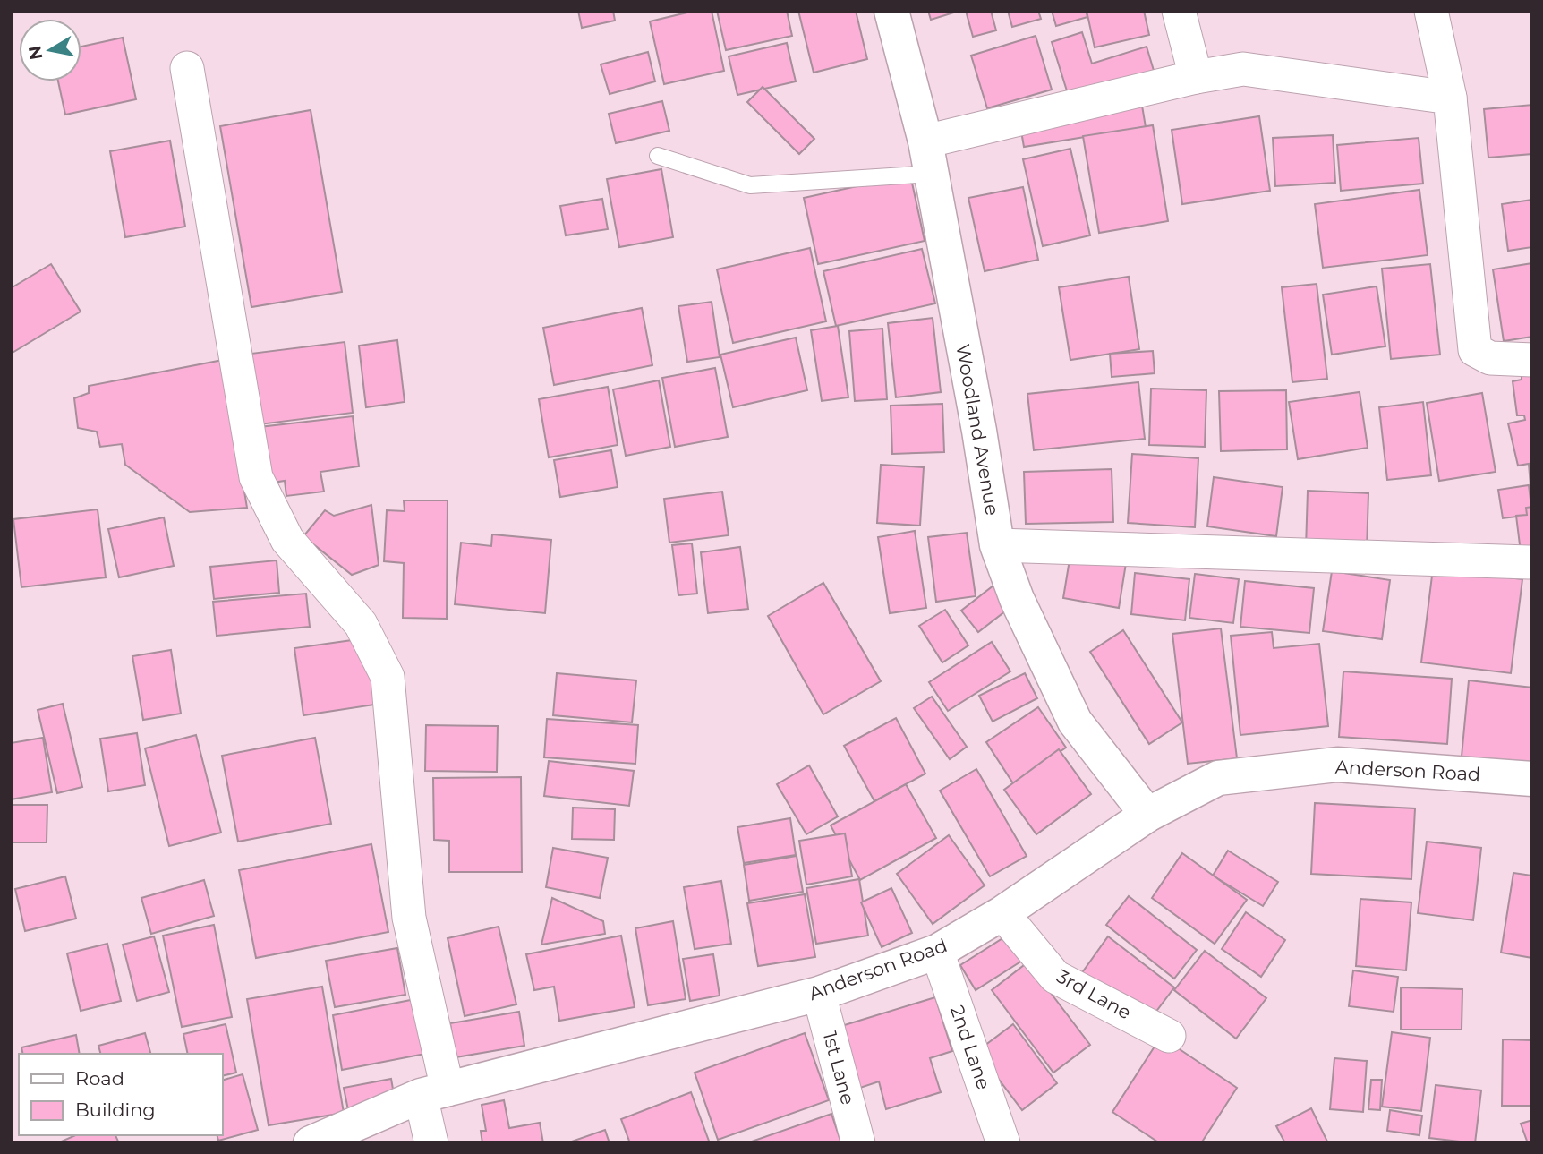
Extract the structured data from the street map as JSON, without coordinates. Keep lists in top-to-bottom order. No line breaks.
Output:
{"streets":{"main road":["Woodland Avenue","Anderson Road"],"street":["3rd Lane","2nd Lane","1st Lane"]},"crossings":[["Woodland Avenue","Anderson Road"],["Anderson Road","3rd Lane"],["Anderson Road","2nd Lane"],["Anderson Road","1st Lane"]],"legend":["Road","Building"],"north":"left"}
